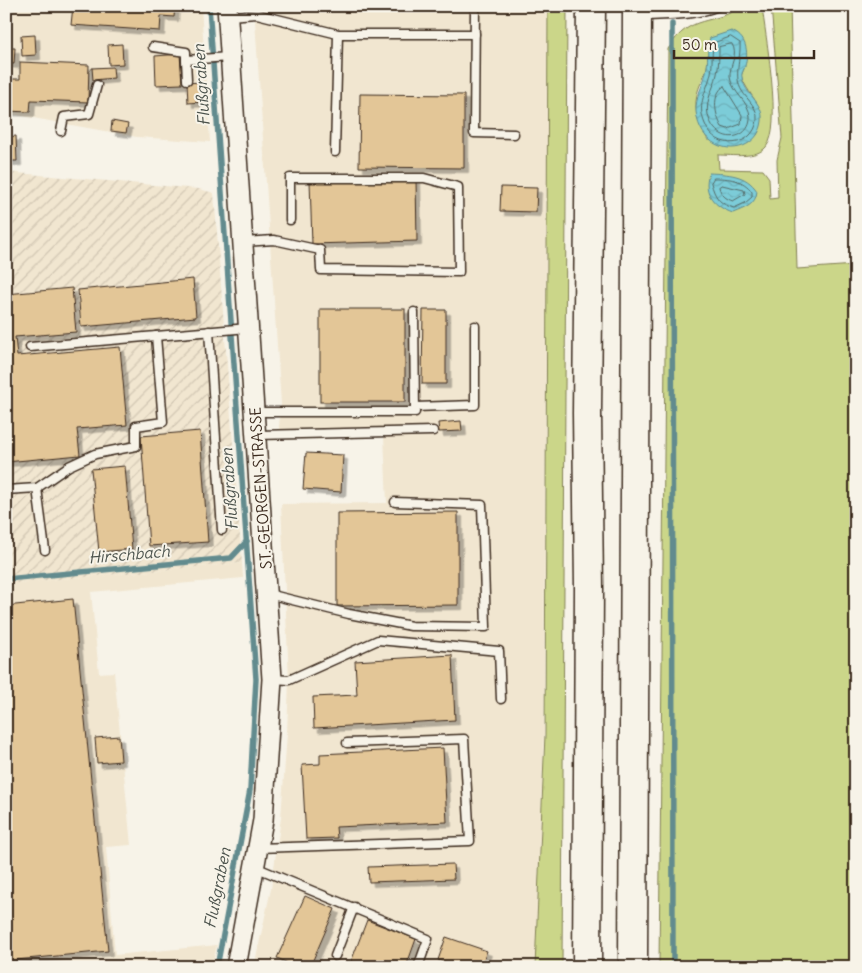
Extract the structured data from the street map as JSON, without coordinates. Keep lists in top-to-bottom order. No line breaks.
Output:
{"streets":{"street":["ST.-GEORGEN-STRASSE"]},"water":["Flußgraben","Hirschbach"],"scale_bar":"50 m"}
